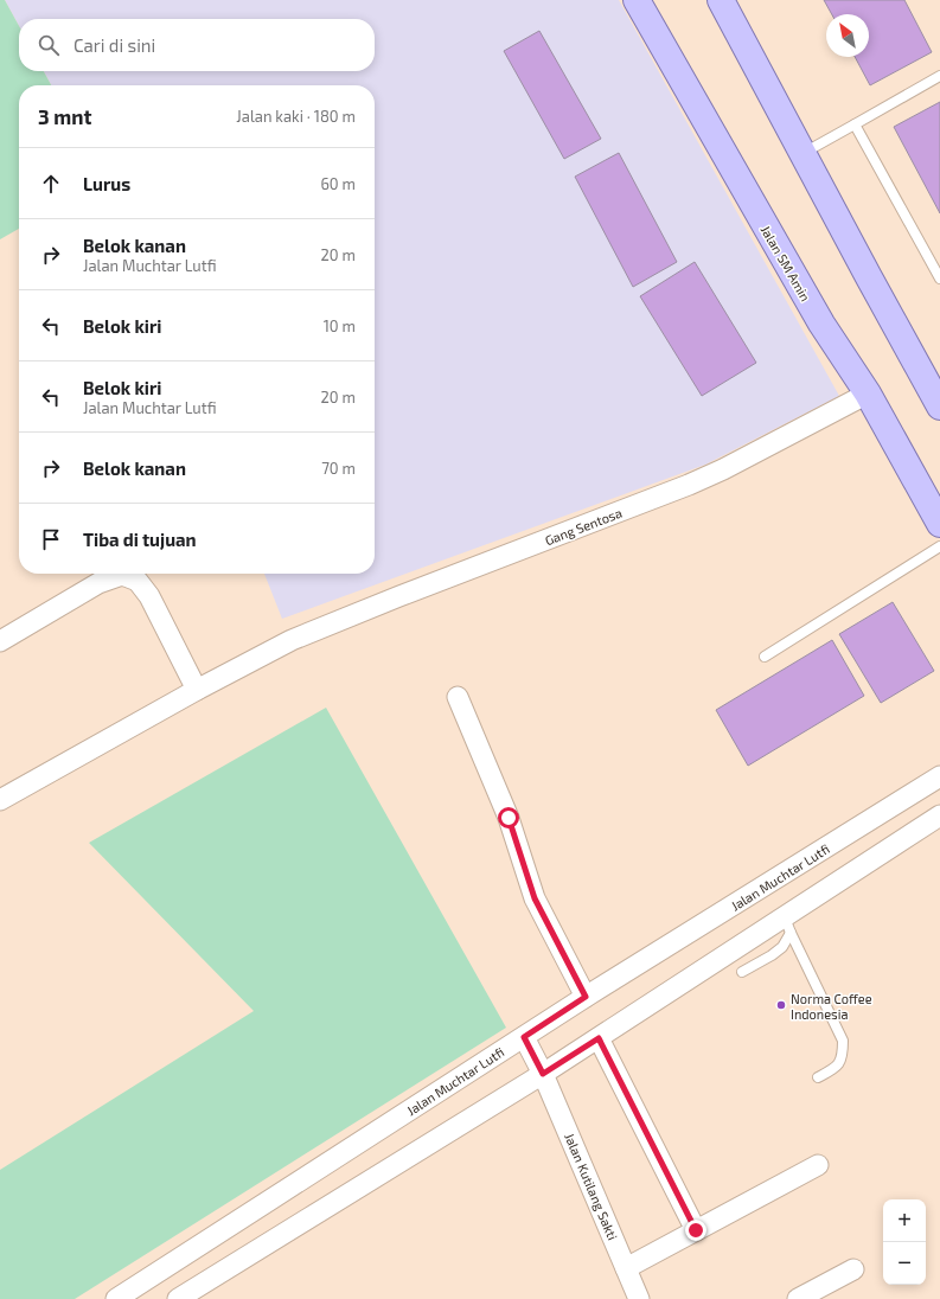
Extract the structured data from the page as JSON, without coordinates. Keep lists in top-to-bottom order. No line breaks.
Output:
{"streets":{"main road":["Jalan SM Amin"],"street":["Gang Sentosa","Jalan Muchtar Lutfi","Jalan Kutilang Sakti"]},"crossings":[["Jalan SM Amin","Gang Sentosa"],["Jalan Muchtar Lutfi","Jalan Kutilang Sakti"]],"places":["Norma Coffee Indonesia"],"north":"top left","page":{"search":"Cari di sini","heading":["3 mnt","Jalan kaki · 180 m"],"list":[["Lurus","60 m"],["Belok kanan","Jalan Muchtar Lutfi","20 m"],["Belok kiri","10 m"],["Belok kiri","Jalan Muchtar Lutfi","20 m"],["Belok kanan","70 m"],"Tiba di tujuan"],"map_buttons":["+","−"]}}
